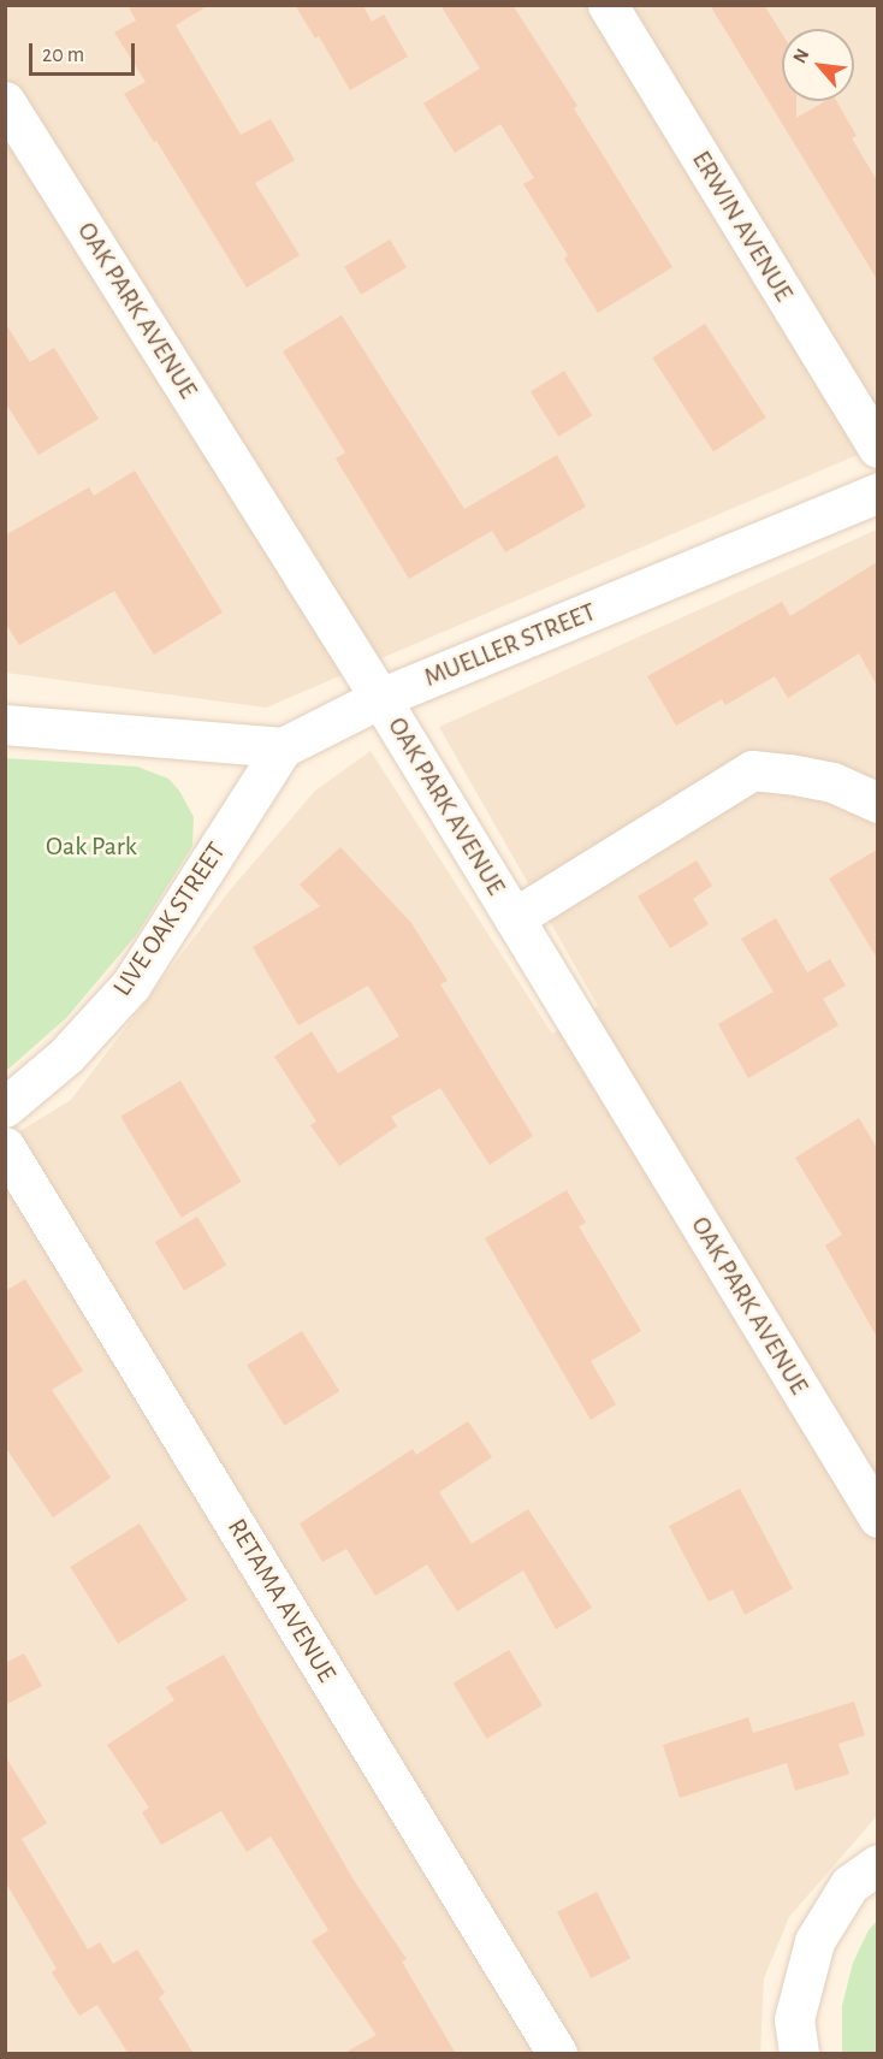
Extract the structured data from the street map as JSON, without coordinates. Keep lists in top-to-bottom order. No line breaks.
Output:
{"streets":{"street":["ERWIN AVENUE","OAK PARK AVENUE","MUELLER STREET","LIVE OAK STREET","RETAMA AVENUE"]},"crossings":[["OAK PARK AVENUE","MUELLER STREET"],["MUELLER STREET","LIVE OAK STREET"]],"parks":["Oak Park"],"scale_bar":"20 m","north":"top left"}
